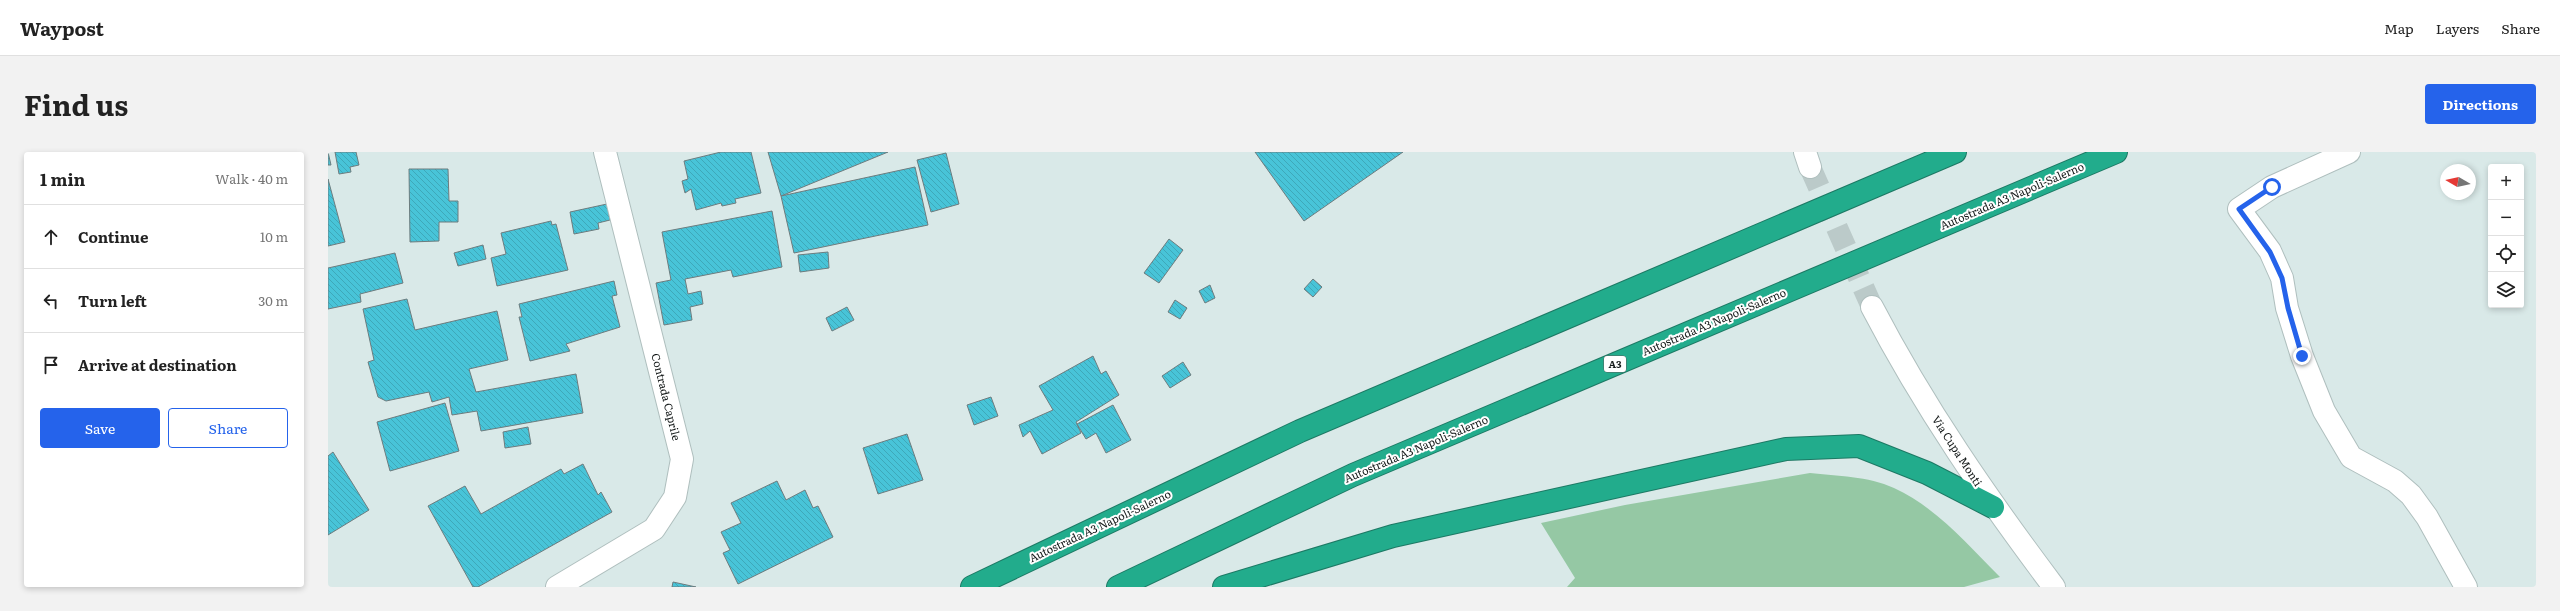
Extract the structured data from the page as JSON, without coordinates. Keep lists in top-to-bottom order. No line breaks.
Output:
{"streets":{"highway":["Autostrada A3 Napoli-Salerno","A3"],"street":["Contrada Caprile","Via Cupa Monti"]},"north":"left","page":{"header":"Waypost","nav":["Map","Layers","Share"],"title":"Find us","buttons":["Directions",["Save","Share"]],"heading":["1 min","Walk · 40 m"],"map_buttons":["+","−"],"list":[["Continue","10 m"],["Turn left","30 m"],"Arrive at destination"]}}
